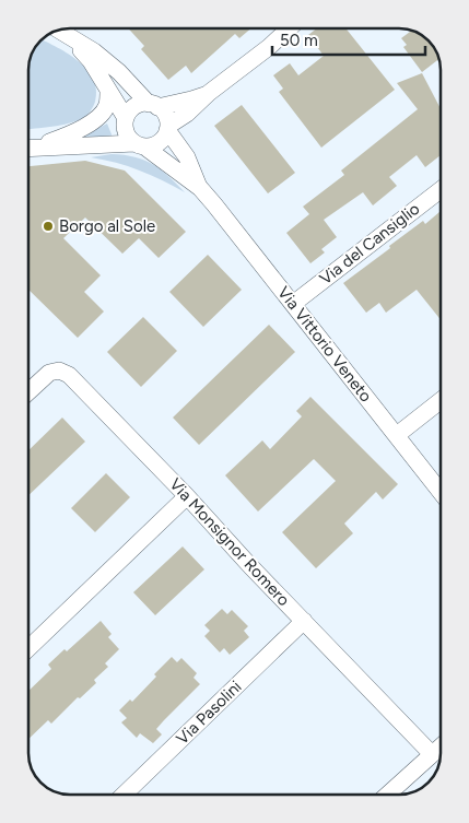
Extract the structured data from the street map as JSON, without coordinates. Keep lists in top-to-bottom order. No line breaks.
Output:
{"streets":{"street":["Via del Cansiglio","Via Vittorio Veneto","Via Monsignor Romero","Via Pasolini"]},"crossings":[["Via del Cansiglio","Via Vittorio Veneto"],["Via Monsignor Romero","Via Pasolini"]],"places":["Borgo al Sole"],"scale_bar":"50 m"}
